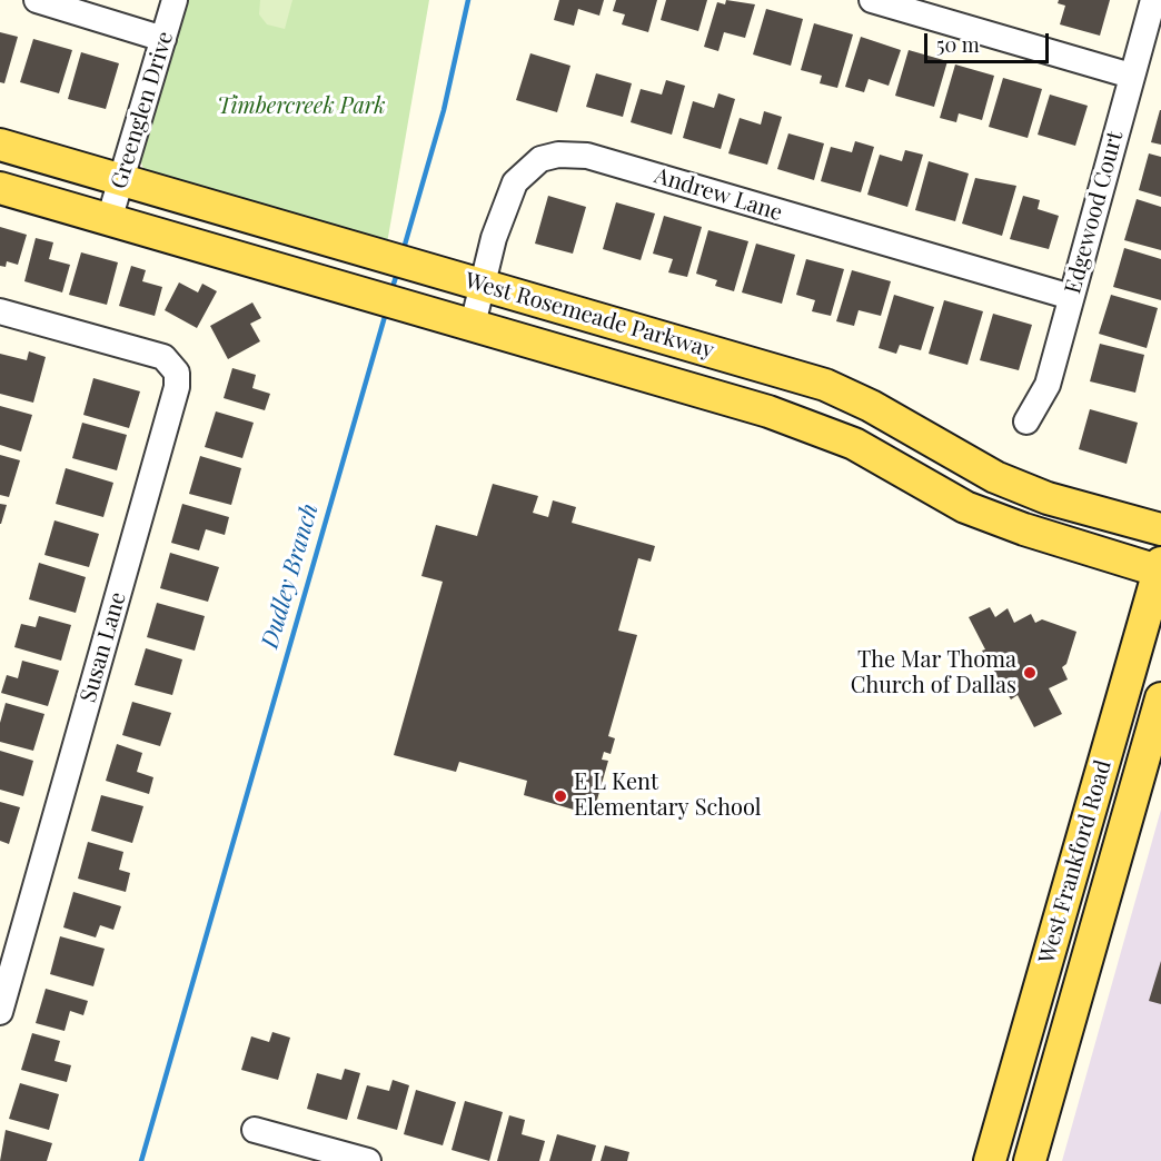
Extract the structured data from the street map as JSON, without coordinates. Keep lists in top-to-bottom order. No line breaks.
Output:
{"streets":{"main road":["West Rosemeade Parkway","West Frankford Road"],"street":["Greenglen Drive","Andrew Lane","Edgewood Court","Susan Lane"]},"crossings":[["Greenglen Drive","West Rosemeade Parkway"],["Andrew Lane","Edgewood Court"],["Andrew Lane","West Rosemeade Parkway"],["West Rosemeade Parkway","West Frankford Road"]],"water":["Dudley Branch"],"parks":["Timbercreek Park"],"places":["The Mar Thoma Church of Dallas","E L Kent Elementary School"],"scale_bar":"50 m"}
